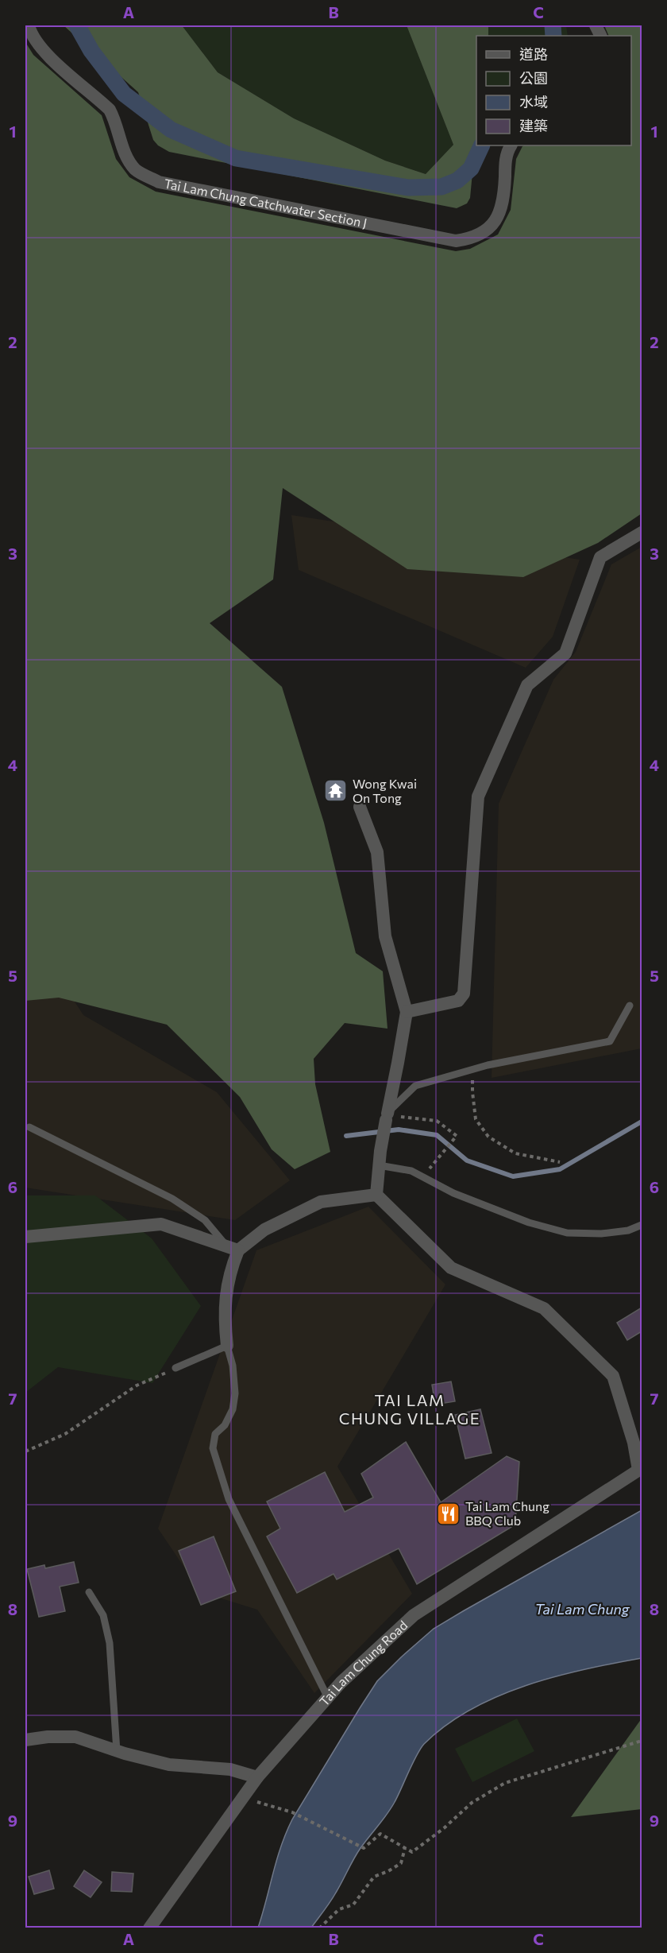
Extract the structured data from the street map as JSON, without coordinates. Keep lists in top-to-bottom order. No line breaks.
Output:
{"streets":{"street":["Tai Lam Chung Catchwater Section J","Tai Lam Chung Road"]},"districts":["TAI LAM CHUNG VILLAGE"],"water":["Tai Lam Chung"],"places":{"temple":["Wong Kwai On Tong"],"restaurant":["Tai Lam Chung BBQ Club"]},"legend":["道路","公園","水域","建築"],"grid":{"columns":["A","B","C"],"rows":["1","2","3","4","5","6","7","8","9"]}}
